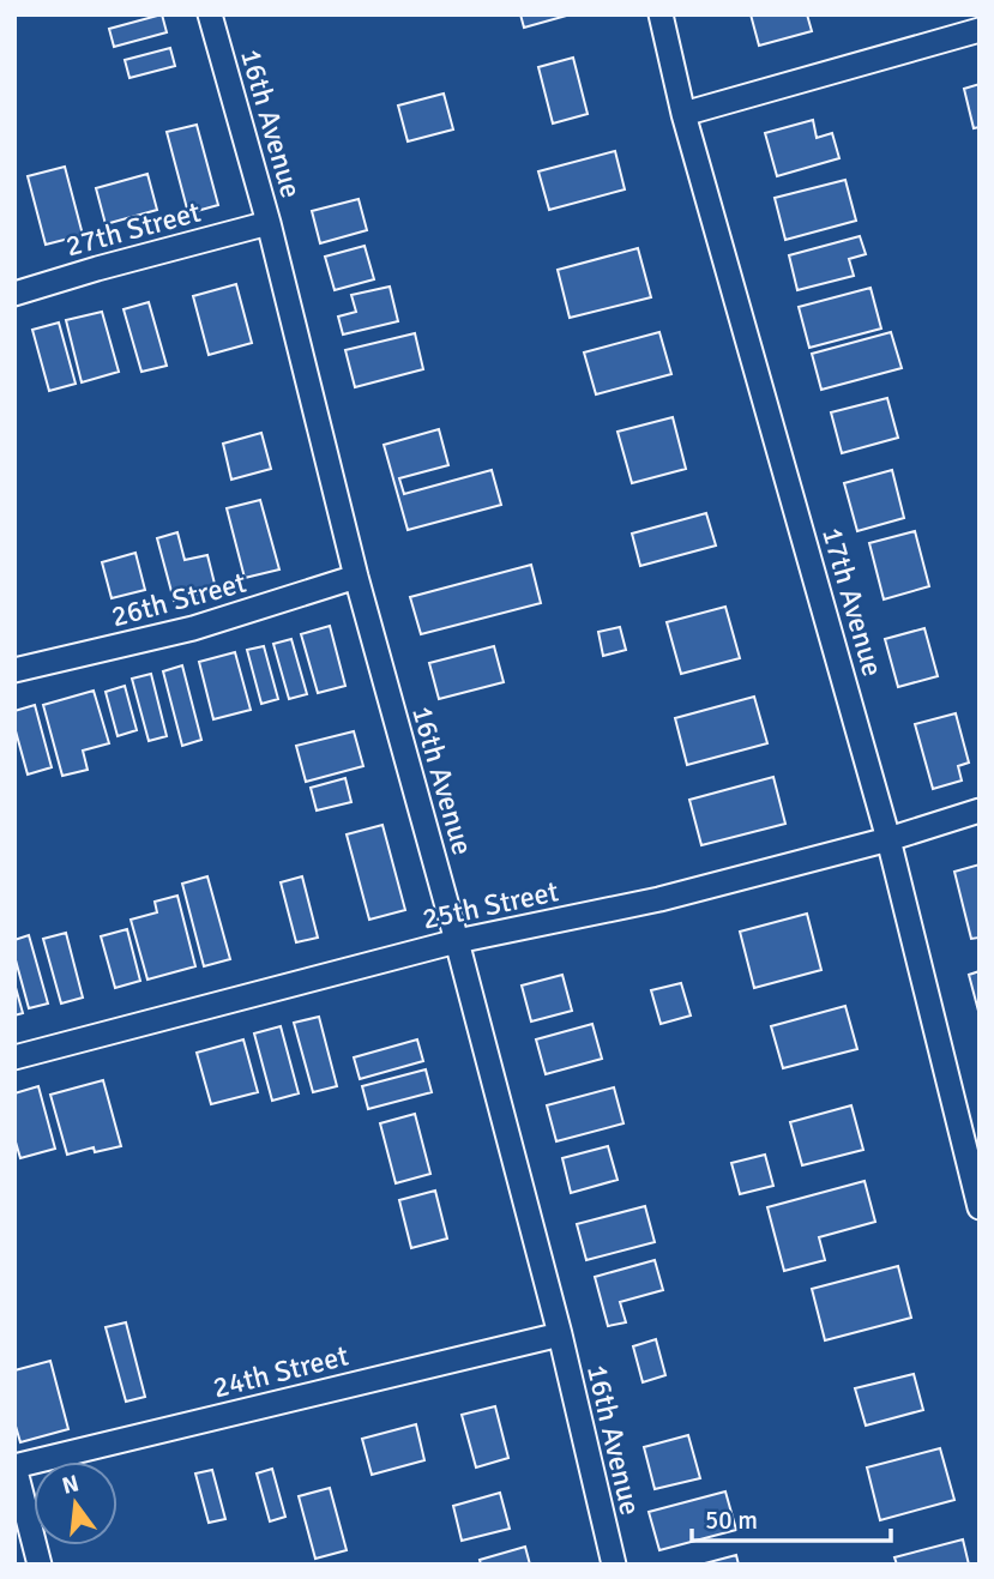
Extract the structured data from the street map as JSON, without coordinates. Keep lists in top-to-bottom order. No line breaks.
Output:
{"streets":{"street":["16th Avenue","27th Street","26th Street","17th Avenue","25th Street","24th Street"]},"crossings":[["16th Avenue","27th Street"],["16th Avenue","26th Street"],["16th Avenue","25th Street"],["16th Avenue","24th Street"],["17th Avenue","25th Street"]],"scale_bar":"50 m","north":"top"}
